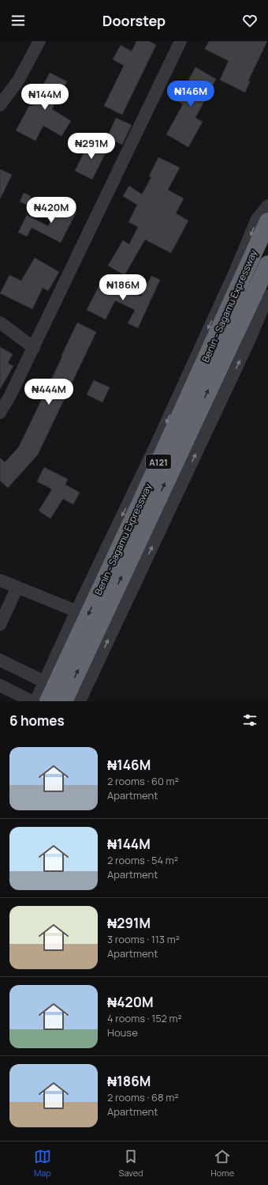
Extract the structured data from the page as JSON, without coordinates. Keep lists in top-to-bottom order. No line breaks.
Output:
{"streets":{"highway":["Benin - Sagamu Expressway","A121"]},"page":{"header":"Doorstep","price":["₦146M","₦144M","₦291M","₦420M","₦186M","₦444M"],"heading":"6 homes","list":[{"name":"₦146M","note":"2 rooms · 60 m² · Apartment"},{"name":"₦144M","note":"2 rooms · 54 m² · Apartment"},{"name":"₦291M","note":"3 rooms · 113 m² · Apartment"},{"name":"₦420M","note":"4 rooms · 152 m² · House"},{"name":"₦186M","note":"2 rooms · 68 m² · Apartment"}],"tabs":["Map","Saved","Home"]}}
